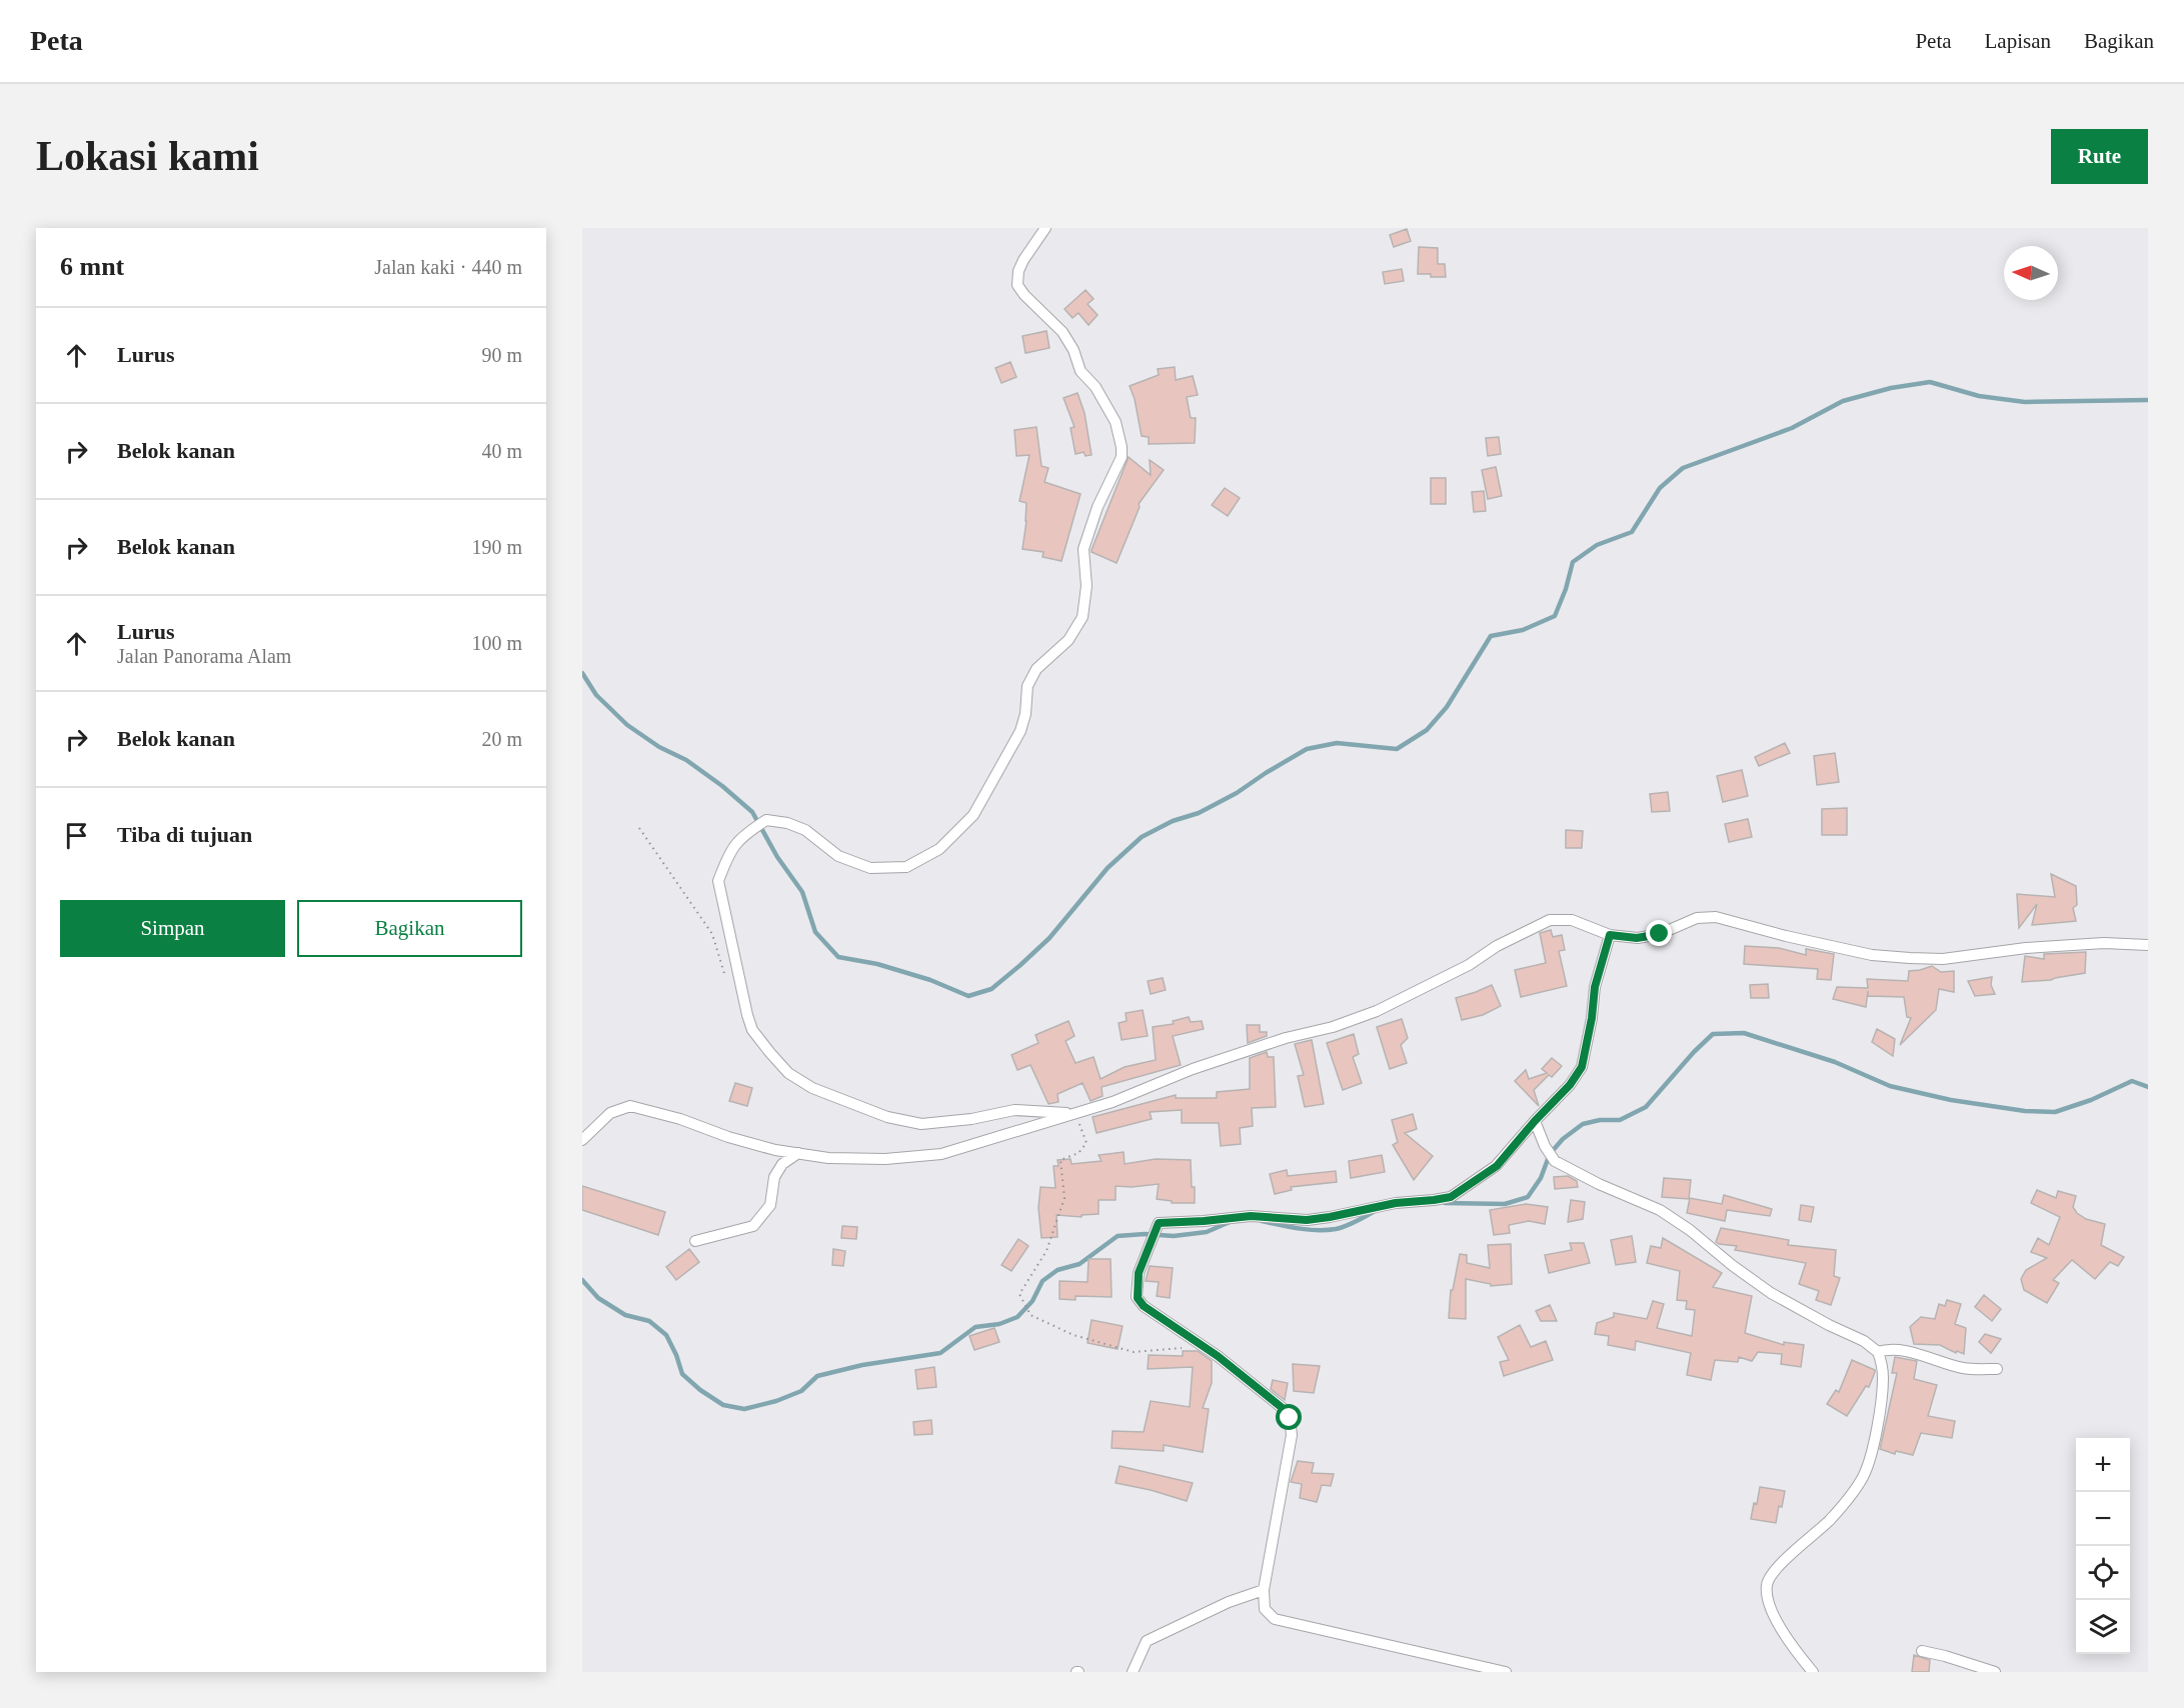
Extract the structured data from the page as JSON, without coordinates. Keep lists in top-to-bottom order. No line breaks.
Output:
{"north":"left","page":{"header":"Peta","nav":["Peta","Lapisan","Bagikan"],"buttons":["Rute",["Simpan","Bagikan"]],"title":"Lokasi kami","heading":["6 mnt","Jalan kaki · 440 m"],"list":[["Lurus","90 m"],["Belok kanan","40 m"],["Belok kanan","190 m"],["Lurus","Jalan Panorama Alam","100 m"],["Belok kanan","20 m"],"Tiba di tujuan"],"map_buttons":["+","−"]}}
